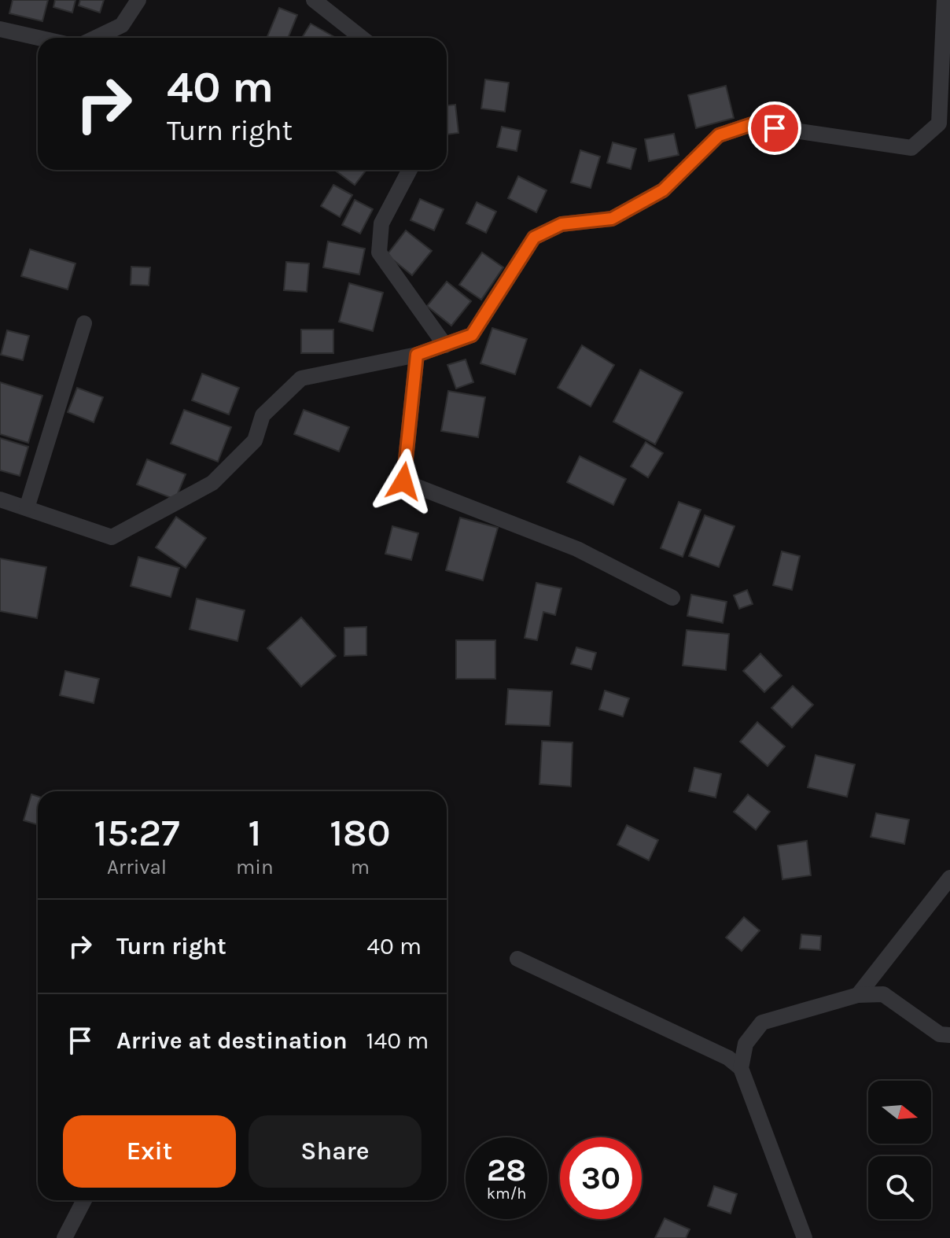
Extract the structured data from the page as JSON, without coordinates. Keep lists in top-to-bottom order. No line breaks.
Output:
{"north":"right","page":{"turn":["40 m","Turn right"],"eta":["15:27","Arrival","1","min","180","m"],"list":[{"name":"Turn right","value":"40 m"},{"name":"Arrive at destination","value":"140 m"}],"buttons":["Exit","Share"],"speed":"28 km/h","limit":"30"}}
